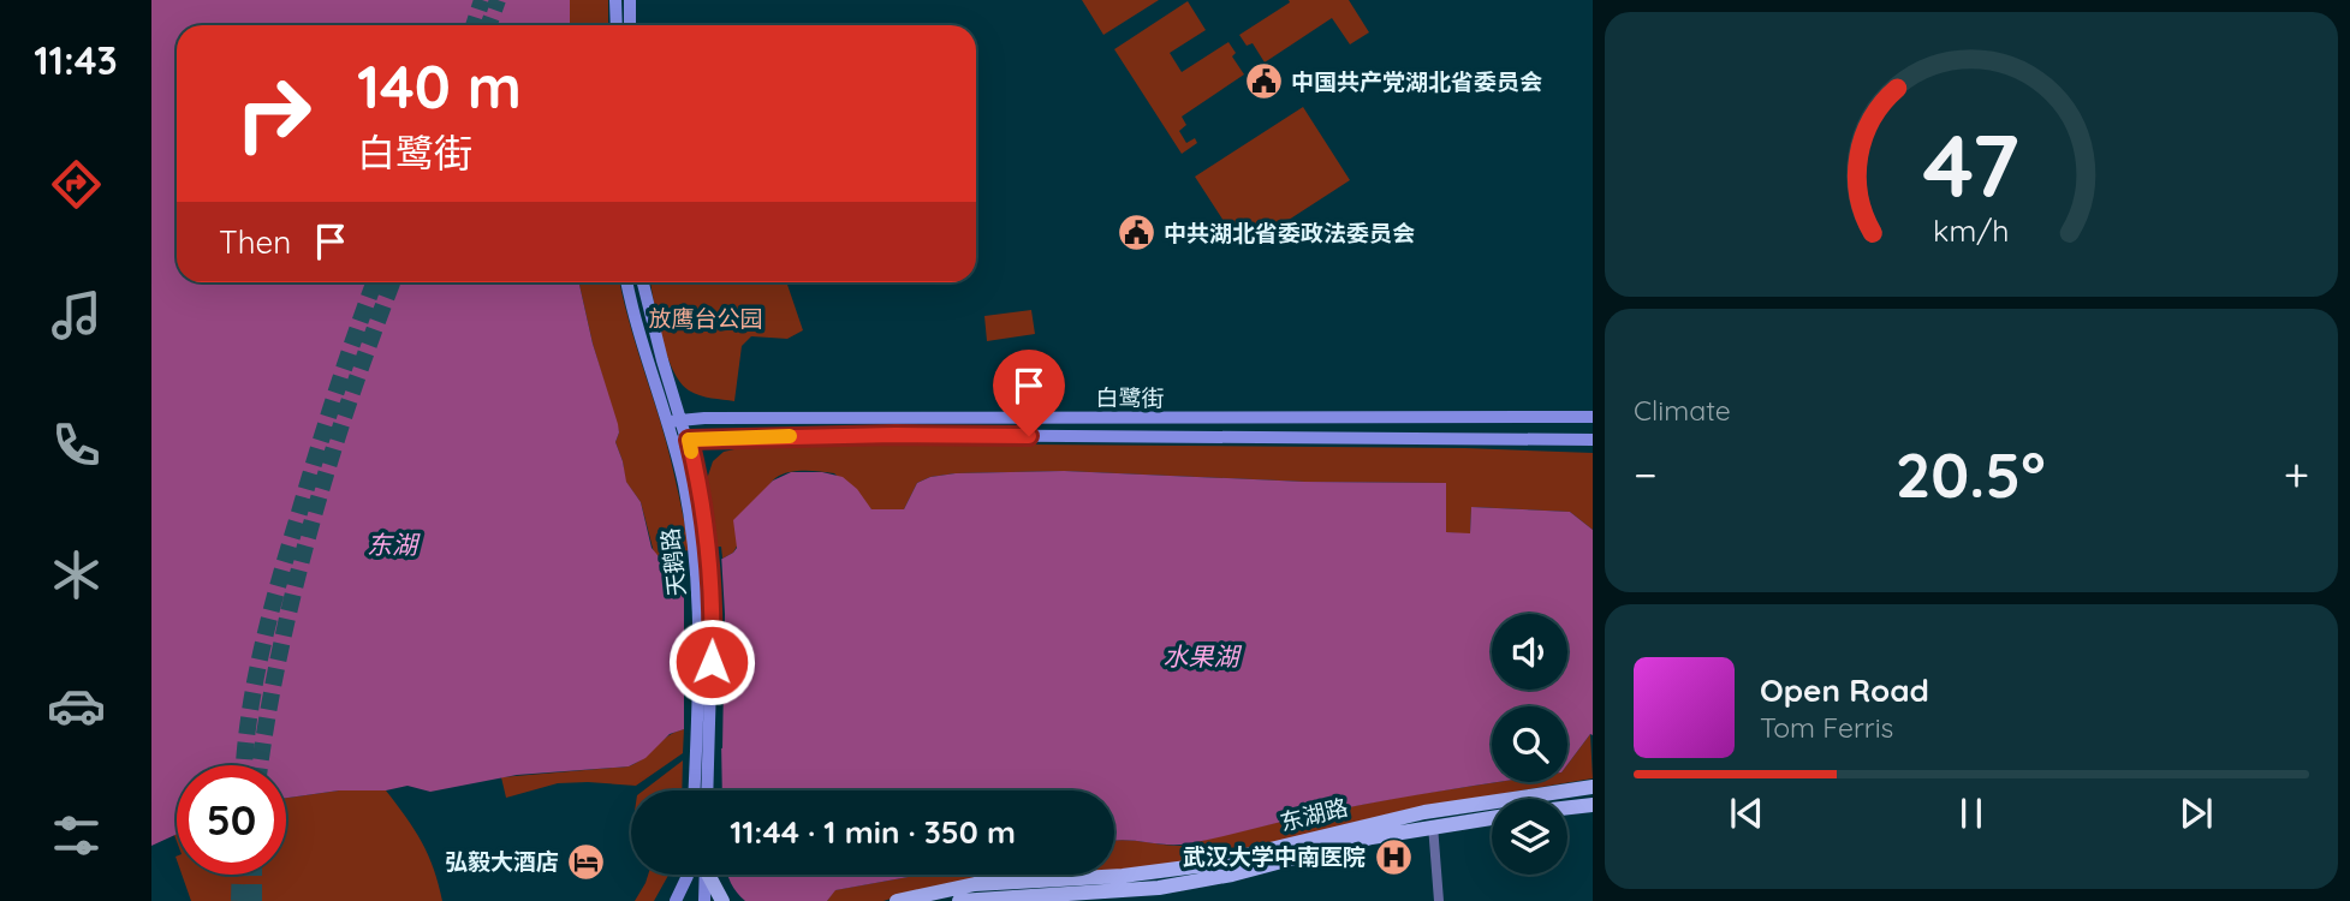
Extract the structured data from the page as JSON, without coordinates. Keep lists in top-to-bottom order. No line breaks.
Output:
{"streets":{"main road":["白鹭街","天鹅路","东湖路"]},"crossings":[["白鹭街","天鹅路"]],"water":["东湖","水果湖"],"parks":["放鹰台公园"],"places":{"public building":["中国共产党湖北省委员会","中共湖北省委政法委员会"],"hospital":["武汉大学中南医院"],"hotel":["弘毅大酒店"]},"page":{"tabs":"11:43","turn":["140 m","白鹭街"],"then":"Then","tile":"Climate","heat":["−","20.5°","+"],"song":["Open Road","Tom Ferris"],"limit":"50","trip":"11:44 · 1 min · 350 m","gauge":["47","km/h"]}}
